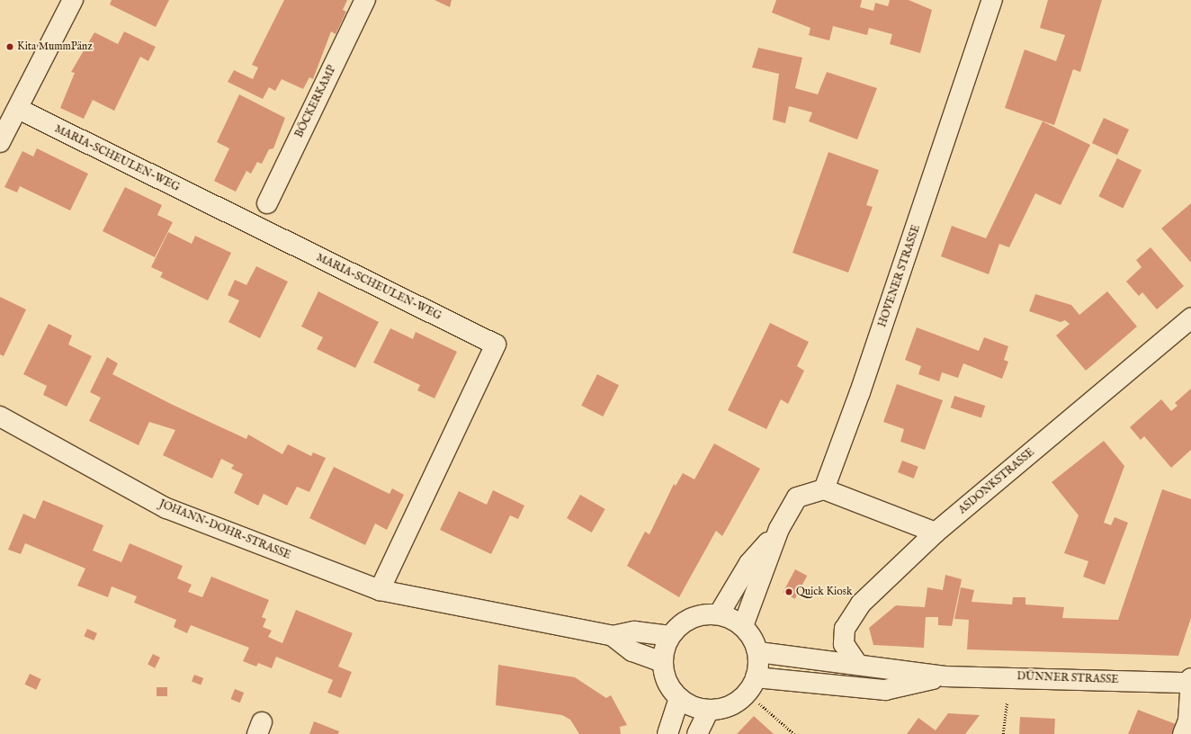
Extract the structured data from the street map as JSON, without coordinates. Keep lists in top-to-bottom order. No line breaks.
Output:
{"streets":{"street":["BÖCKERKAMP","MARIA-SCHEULEN-WEG","HOVENER STRASSE","ASDONKSTRASSE","JOHANN-DOHR-STRASSE","DÜNNER STRASSE"]},"crossings":[["MARIA-SCHEULEN-WEG","JOHANN-DOHR-STRASSE"],["ASDONKSTRASSE","DÜNNER STRASSE"]],"places":["Kita MummPänz","Quick Kiosk"]}
